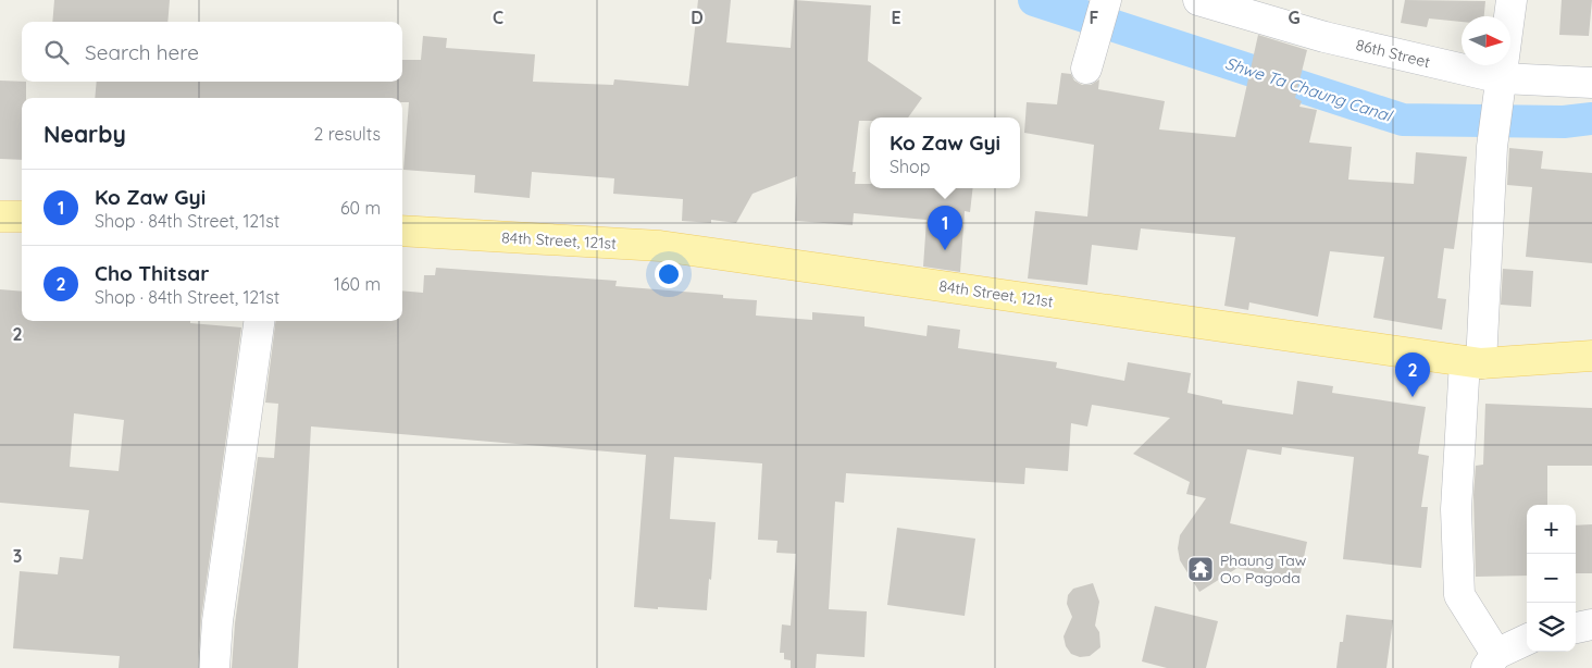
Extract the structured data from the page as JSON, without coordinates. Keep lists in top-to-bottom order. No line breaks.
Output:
{"streets":{"main road":["84th Street, 121st"],"street":["86th Street"]},"water":["Shwe Ta Chaung Canal"],"places":{"temple":["Phaung Taw Oo Pagoda"]},"north":"right","page":{"search":"Search here","heading":["Nearby","2 results"],"popup":["Ko Zaw Gyi","Shop"],"list":[{"mark":"1","name":"Ko Zaw Gyi","note":"Shop · 84th Street, 121st","value":"60 m"},{"mark":"2","name":"Cho Thitsar","note":"Shop · 84th Street, 121st","value":"160 m"}],"pins":["1","2"],"map_buttons":["+","−"]},"grid":{"columns":["C","D","E","F","G"],"rows":["2","3"]}}
